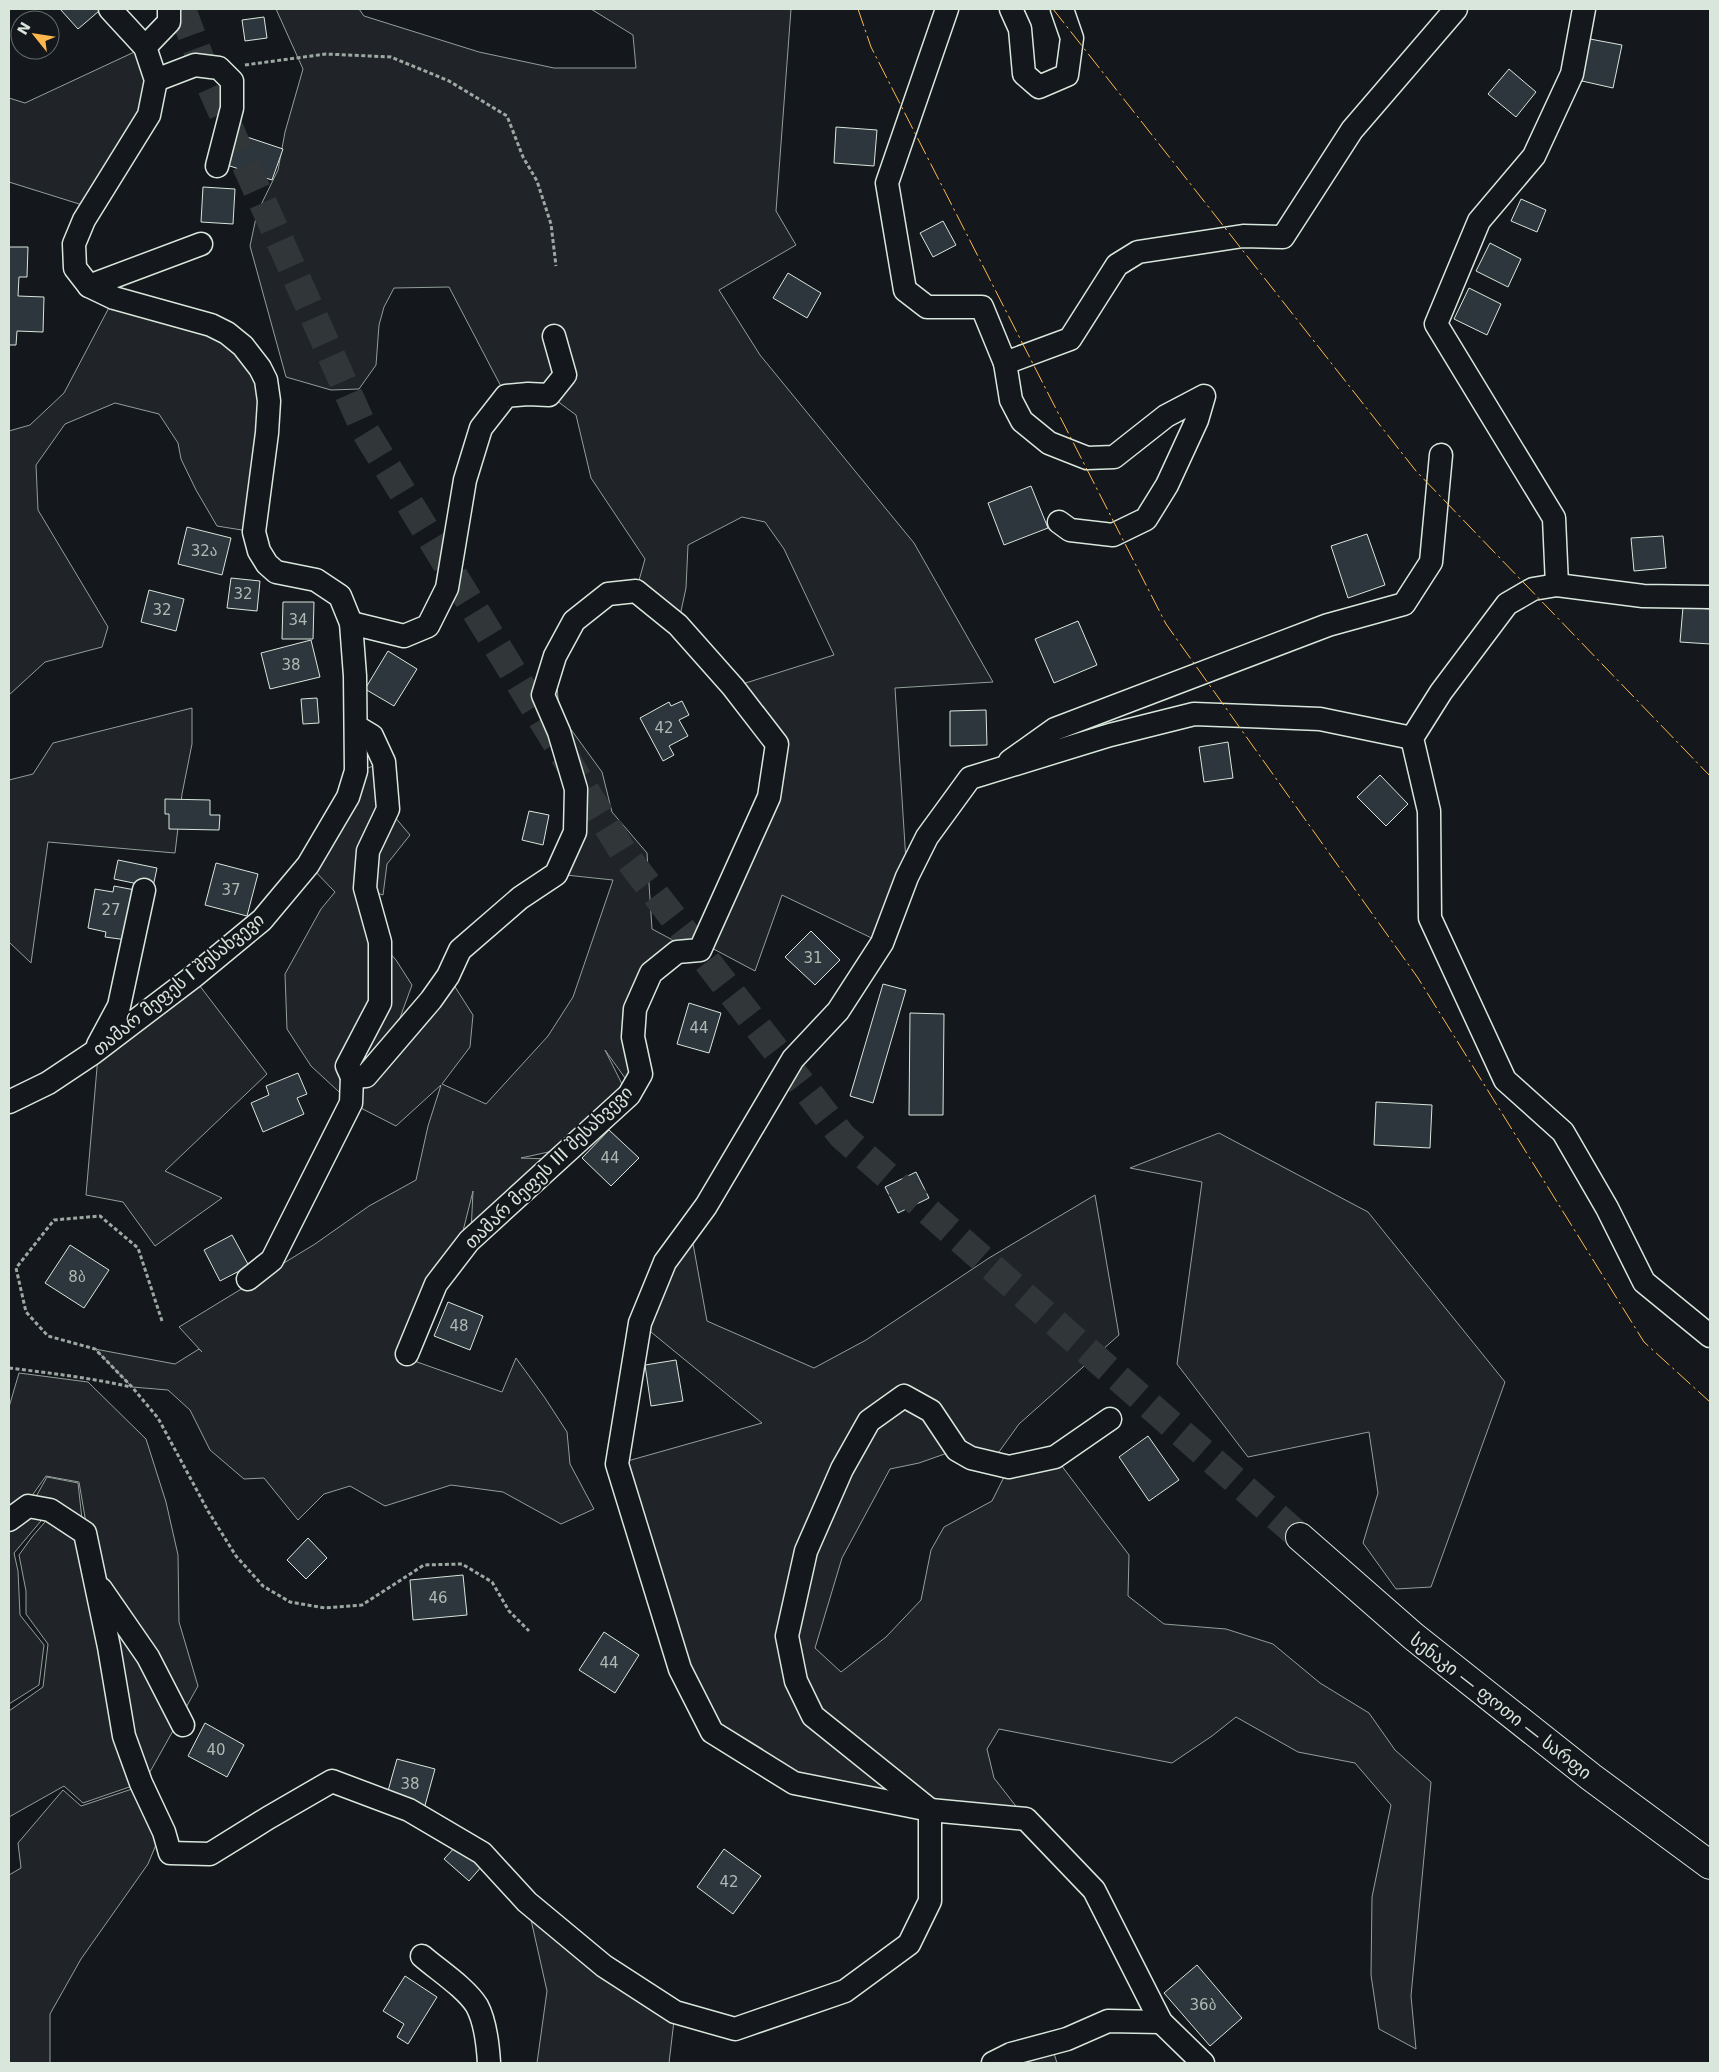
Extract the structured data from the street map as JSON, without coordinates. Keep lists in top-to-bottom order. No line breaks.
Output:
{"streets":{"highway":["სენაკი — ფოთი — სარფი"],"street":["თამარ მეფეს I შესახვევი","თამარ მეფეს III შესახვევი"]},"house_numbers":["32ა","32","32","34","38","42","37","27","31","44","44","8ბ","48","46","44","40","38","42","36ბ"],"north":"top left"}
